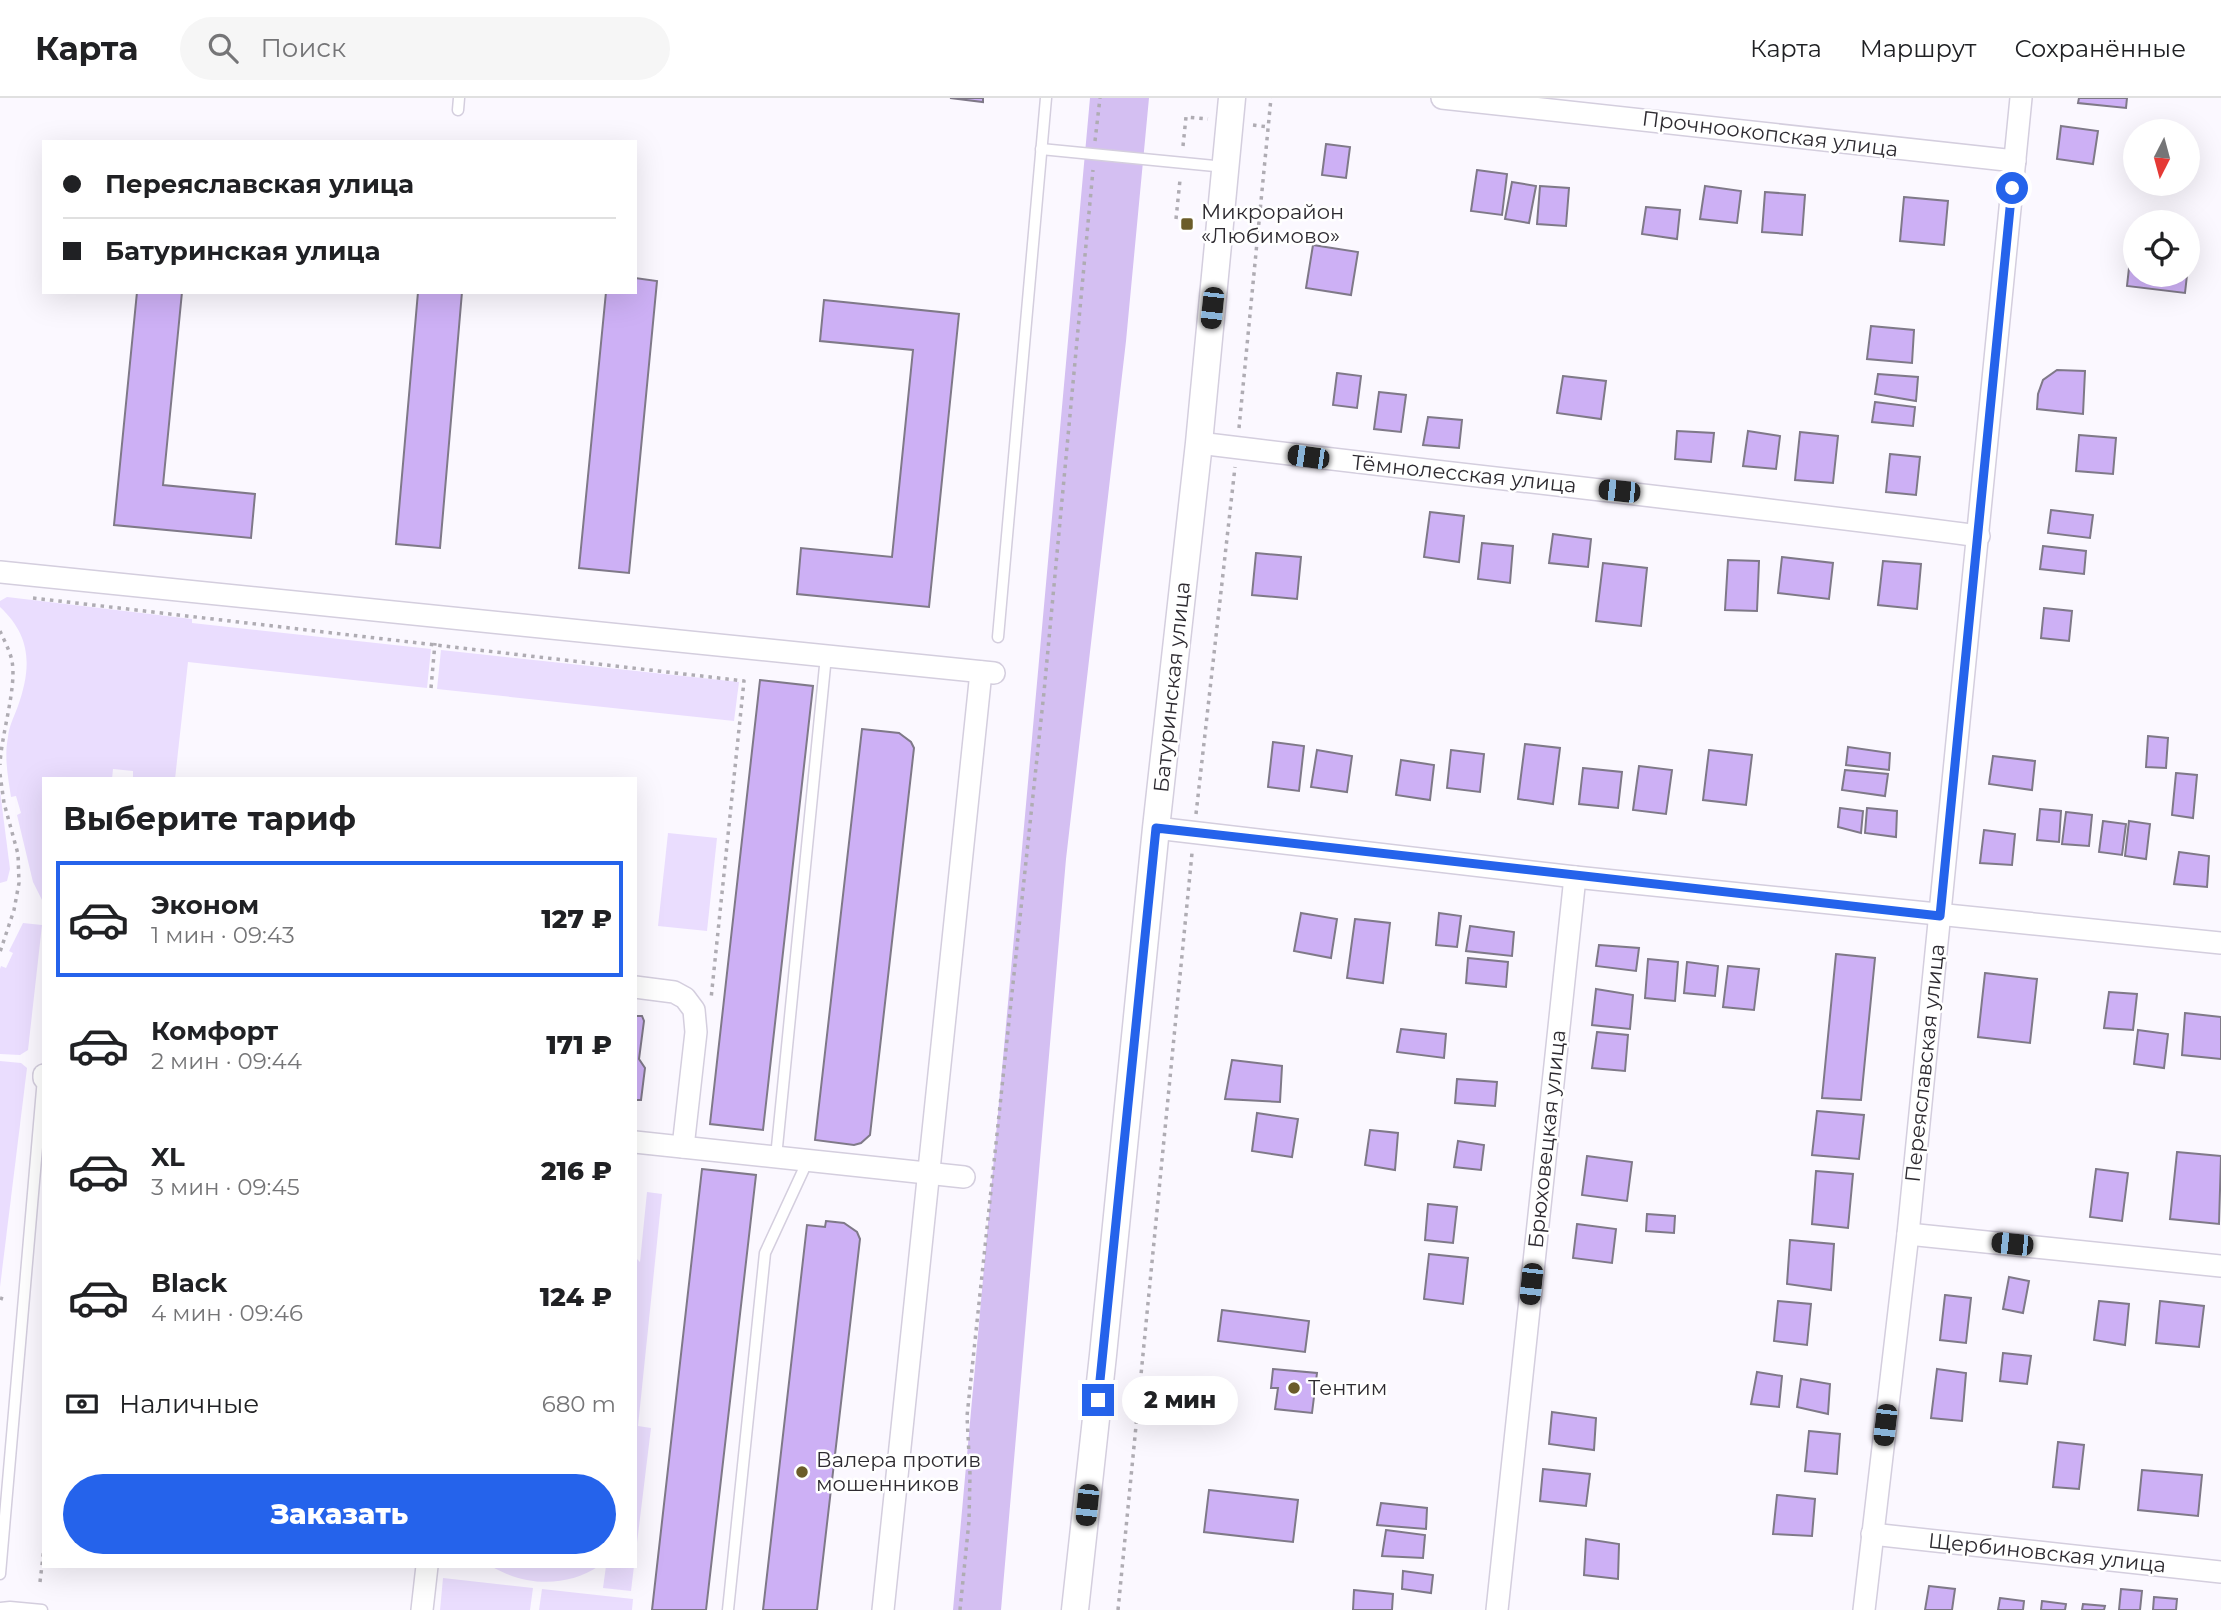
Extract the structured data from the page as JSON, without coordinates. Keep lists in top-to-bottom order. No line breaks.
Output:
{"streets":{"street":["Прочноокопская улица","Тёмнолесская улица","Батуринская улица","Переяславская улица","Брюховецкая улица","Щербиновская улица"]},"crossings":[["Прочноокопская улица","Переяславская улица"],["Тёмнолесская улица","Батуринская улица"],["Тёмнолесская улица","Переяславская улица"],["Переяславская улица","Щербиновская улица"]],"places":{"transit":["Микрорайон «Любимово»"],"other":["Тентим","Валера против мошенников"]},"north":"bottom","page":{"header":"Карта","search":"Поиск","nav":["Карта","Маршрут","Сохранённые"],"banner":["Переяславская улица","Батуринская улица"],"heading":"Выберите тариф","list":[{"name":"Эконом","note":"1 мин · 09:43","value":"127 ₽"},{"name":"Комфорт","note":"2 мин · 09:44","value":"171 ₽"},{"name":"XL","note":"3 мин · 09:45","value":"216 ₽"},{"name":"Black","note":"4 мин · 09:46","value":"124 ₽"}],"pay":["Наличные","680 m"],"bubble":"2 мин","buttons":"Заказать"}}
